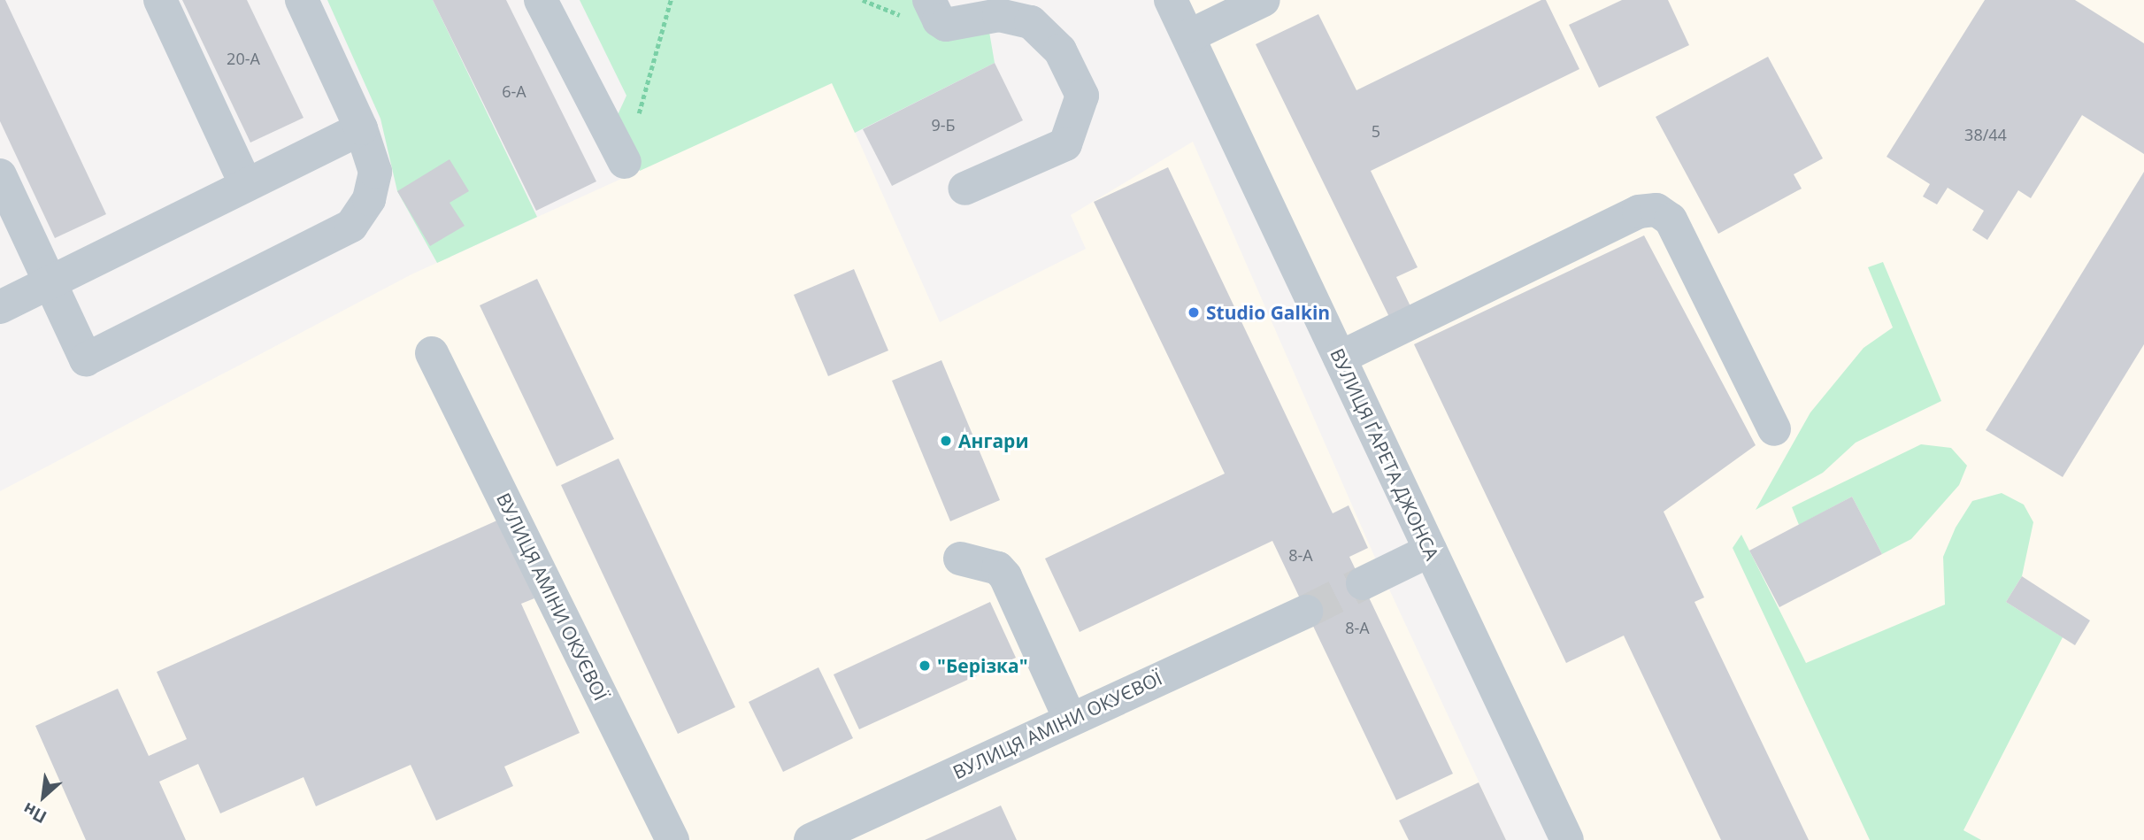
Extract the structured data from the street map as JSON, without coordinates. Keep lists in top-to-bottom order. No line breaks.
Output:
{"streets":{"street":["ВУЛИЦЯ ҐАРЕТА ДЖОНСА","ВУЛИЦЯ АМІНИ ОКУЄВОЇ"]},"places":["Studio Galkin","Ангари","\"Берізка\""],"house_numbers":["20-А","6-А","9-Б","5","38/44","8-А","8-А"],"north":"bottom left"}
